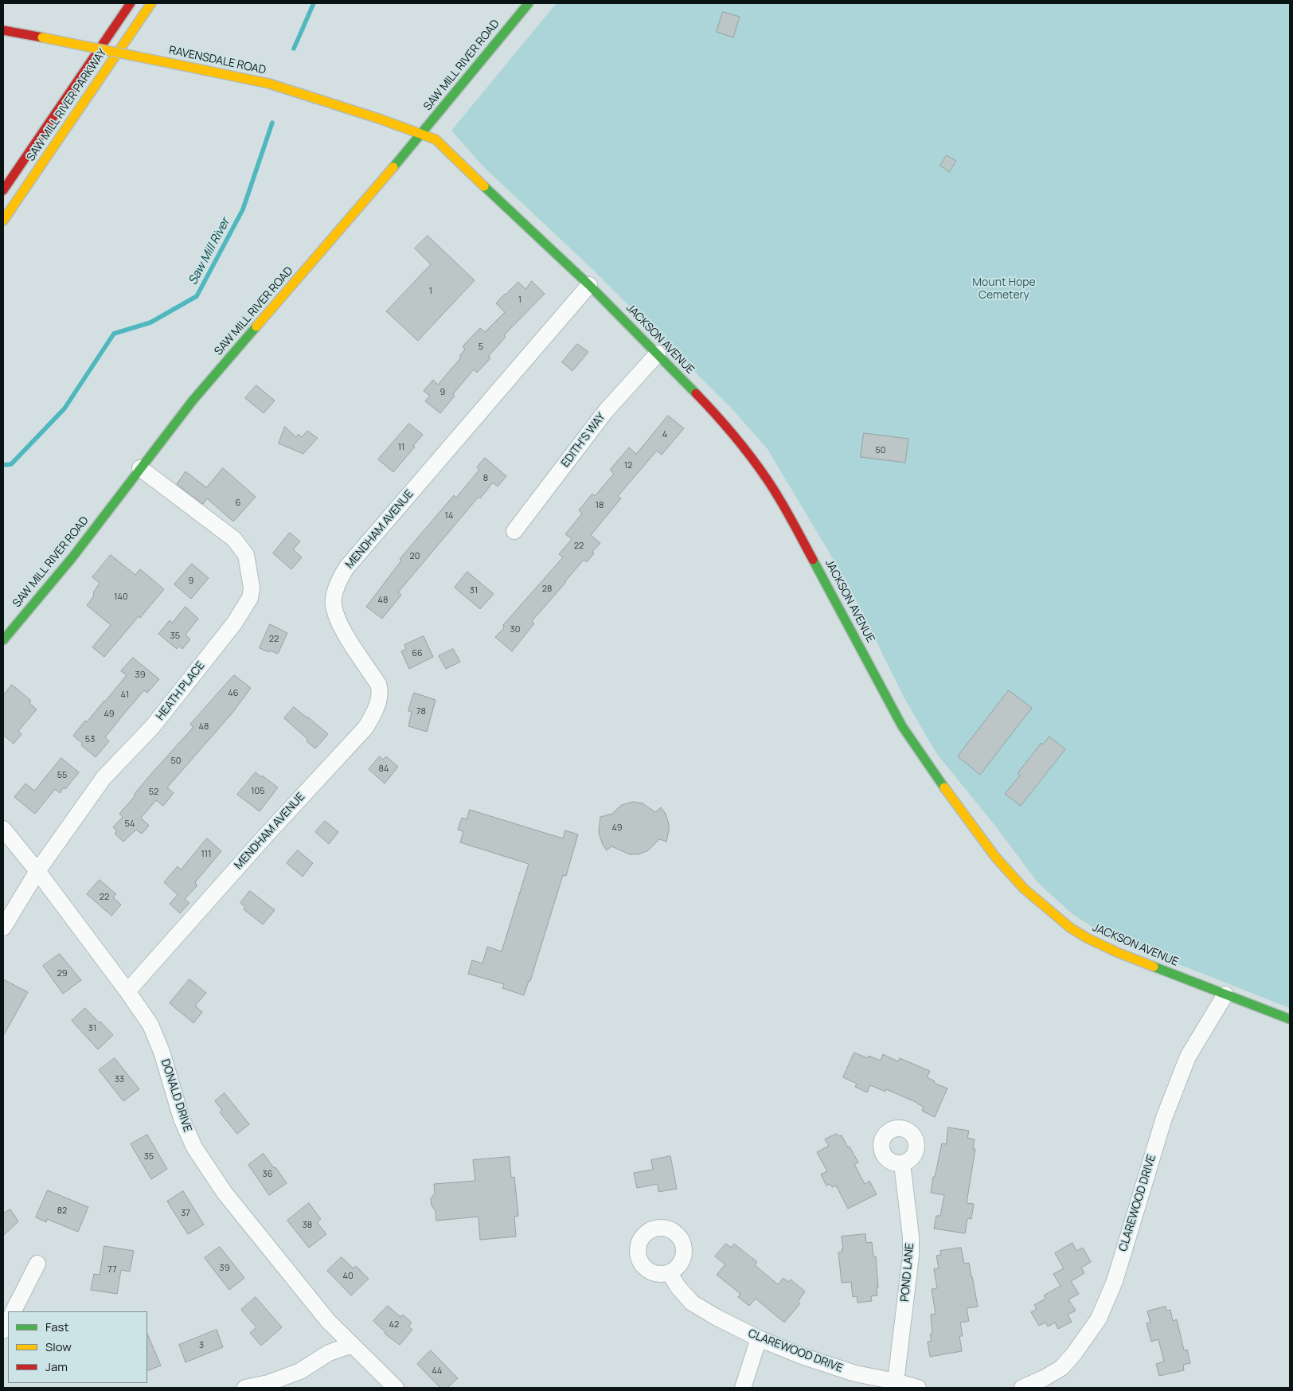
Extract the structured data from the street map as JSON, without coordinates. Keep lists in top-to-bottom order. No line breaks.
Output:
{"streets":{"main road":["RAVENSDALE ROAD","SAW MILL RIVER ROAD","SAW MILL RIVER PARKWAY","JACKSON AVENUE"],"street":["EDITH'S WAY","MENDHAM AVENUE","HEATH PLACE","DONALD DRIVE","CLAREWOOD DRIVE","POND LANE"]},"crossings":[["RAVENSDALE ROAD","SAW MILL RIVER ROAD"],["RAVENSDALE ROAD","JACKSON AVENUE"],["SAW MILL RIVER ROAD","JACKSON AVENUE"],["SAW MILL RIVER ROAD","HEATH PLACE"],["JACKSON AVENUE","EDITH'S WAY"],["JACKSON AVENUE","MENDHAM AVENUE"],["JACKSON AVENUE","CLAREWOOD DRIVE"],["MENDHAM AVENUE","DONALD DRIVE"],["HEATH PLACE","DONALD DRIVE"],["CLAREWOOD DRIVE","POND LANE"]],"water":["Saw Mill River"],"parks":["Mount Hope Cemetery"],"house_numbers":["1","1","5","9","4","11","50","12","8","6","18","14","22","20","9","28","31","140","48","30","35","22","66","39","46","41","78","49","48","53","50","84","55","105","52","54","49","111","22","29","31","33","35","36","82","37","38","39","77","40","42","3","44"],"legend":["Fast","Slow","Jam"]}
